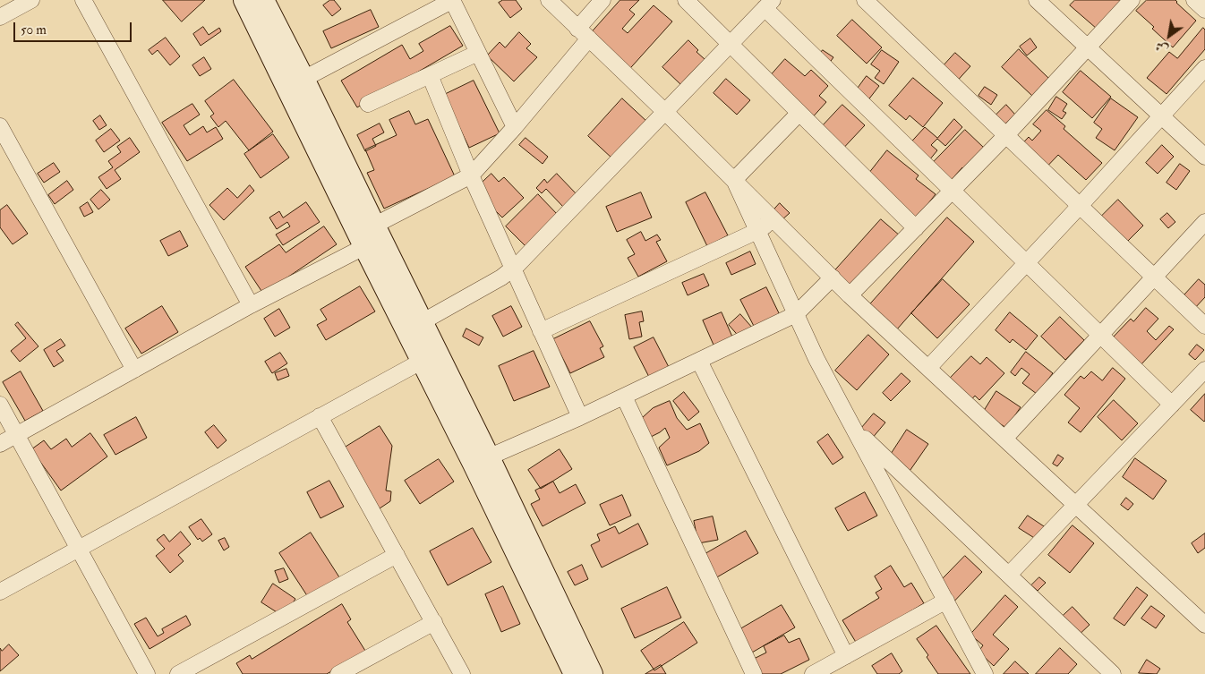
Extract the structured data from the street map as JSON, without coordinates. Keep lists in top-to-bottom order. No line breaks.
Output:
{"scale_bar":"50 m","north":"bottom left"}
